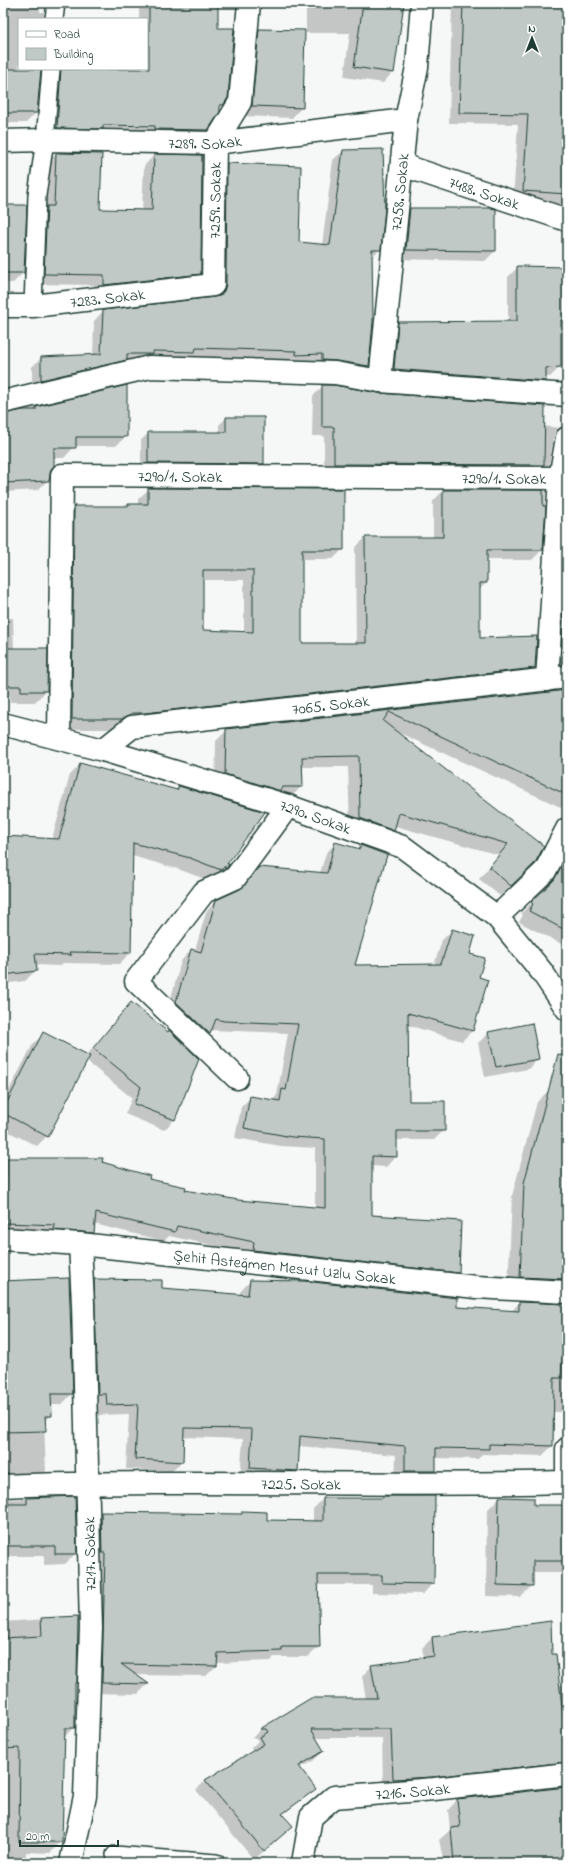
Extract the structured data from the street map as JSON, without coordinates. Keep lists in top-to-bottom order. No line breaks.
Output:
{"streets":{"street":["7289. Sokak","7258. Sokak","7488. Sokak","7259. Sokak","7283. Sokak","7290/1. Sokak","7065. Sokak","7290. Sokak","Şehit Asteğmen Mesut Uzlu Sokak","7225. Sokak","7217. Sokak","7216. Sokak"]},"crossings":[["7289. Sokak","7258. Sokak"],["7289. Sokak","7259. Sokak"],["7258. Sokak","7488. Sokak"],["7259. Sokak","7283. Sokak"],["7290/1. Sokak","7290. Sokak"],["7065. Sokak","7290. Sokak"],["Şehit Asteğmen Mesut Uzlu Sokak","7217. Sokak"],["7225. Sokak","7217. Sokak"]],"legend":["Road","Building"],"scale_bar":"20 m","north":"top"}
